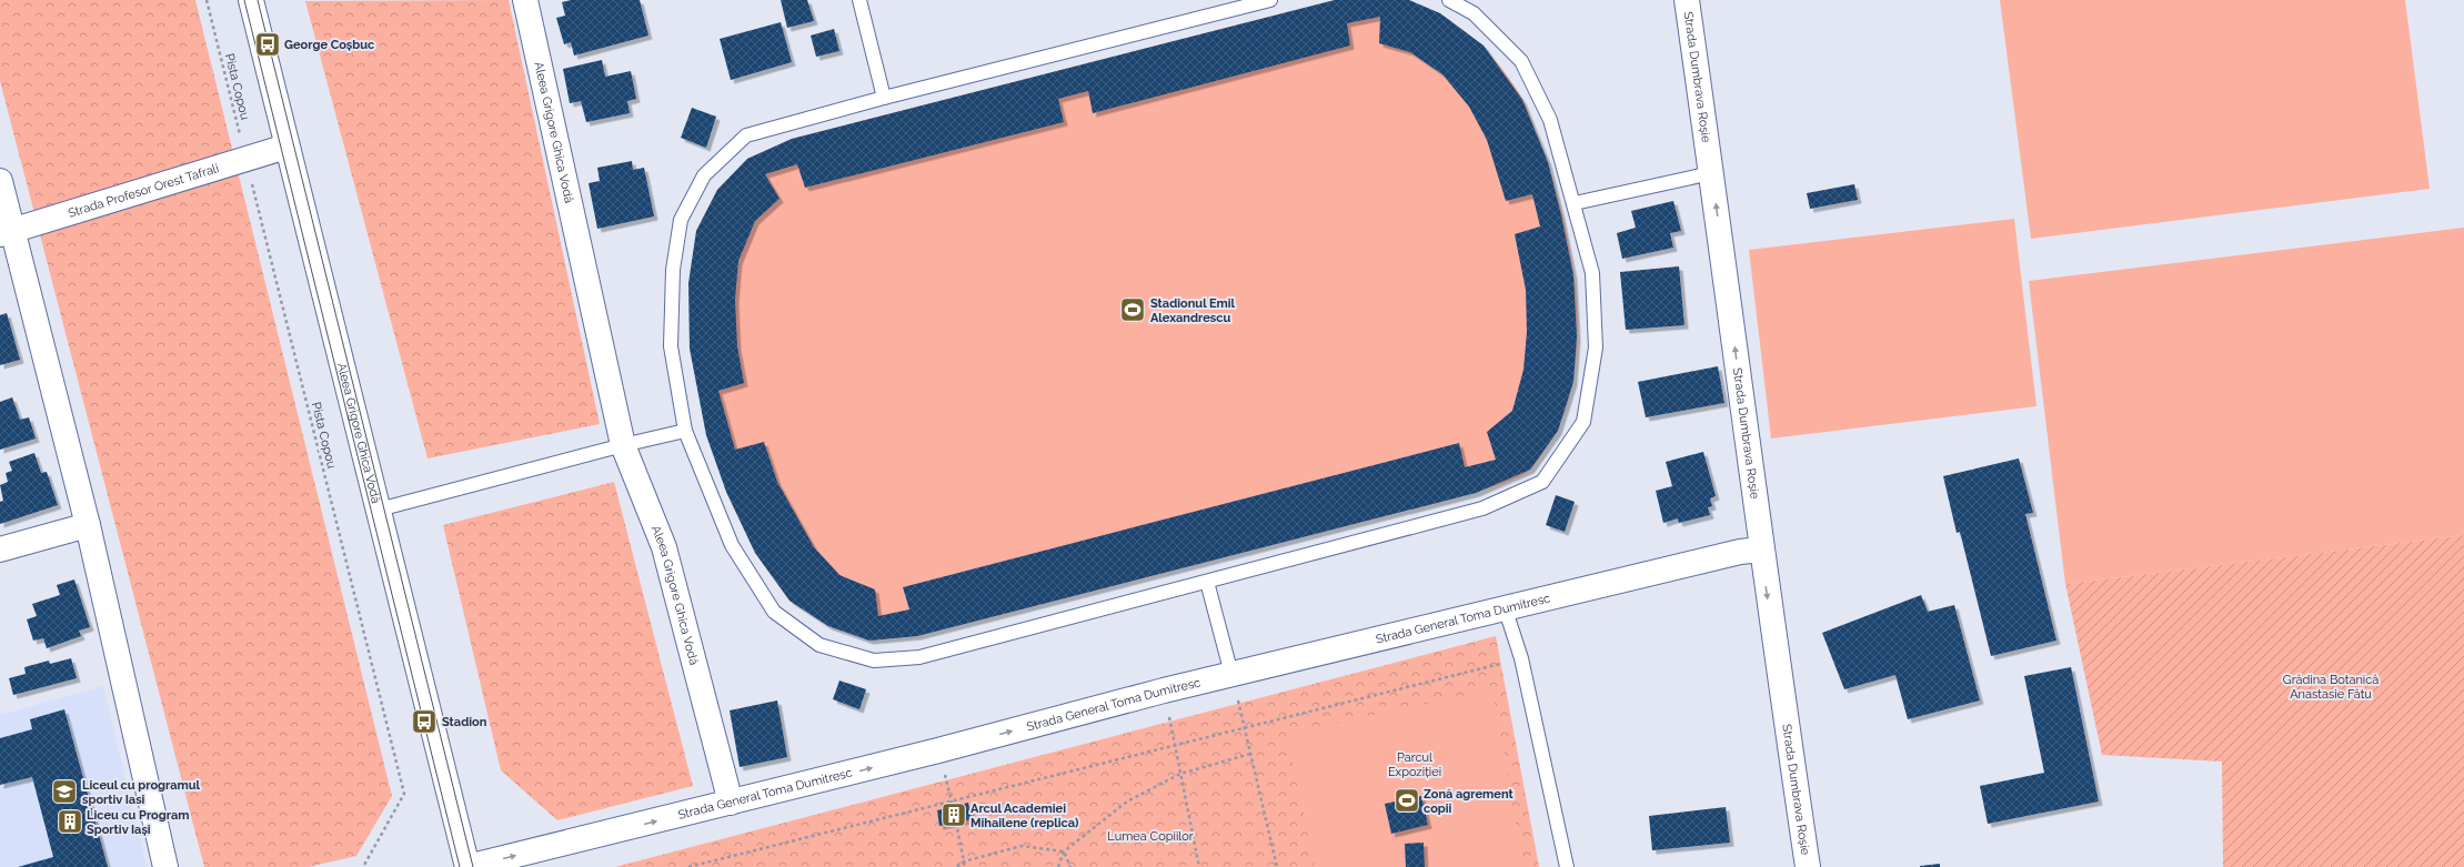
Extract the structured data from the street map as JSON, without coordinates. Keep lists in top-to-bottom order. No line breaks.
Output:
{"streets":{"street":["Strada Dumbrava Roșie","Aleea Grigore Ghica Vodă","Strada Profesor Orest Tafrali","Strada General Toma Dumitresc"],"path":["Pista Copou"]},"crossings":[["Strada Dumbrava Roșie","Strada General Toma Dumitresc"],["Pista Copou","Strada Profesor Orest Tafrali"],["Aleea Grigore Ghica Vodă","Strada Profesor Orest Tafrali"],["Aleea Grigore Ghica Vodă","Strada General Toma Dumitresc"]],"one_way":["Strada General Toma Dumitresc"],"parks":["Grădina Botanică Anastasie Fătu","Parcul Expoziției","Lumea Copiilor"],"places":{"bus stop":["George Coșbuc","Stadion"],"sports":["Stadionul Emil Alexandrescu","Zonă agrement copii"],"school or university":["Liceul cu programul sportiv Iasi"],"building":["Arcul Academiei Mihailene (replica)","Liceu cu Program Sportiv Iași"]}}
